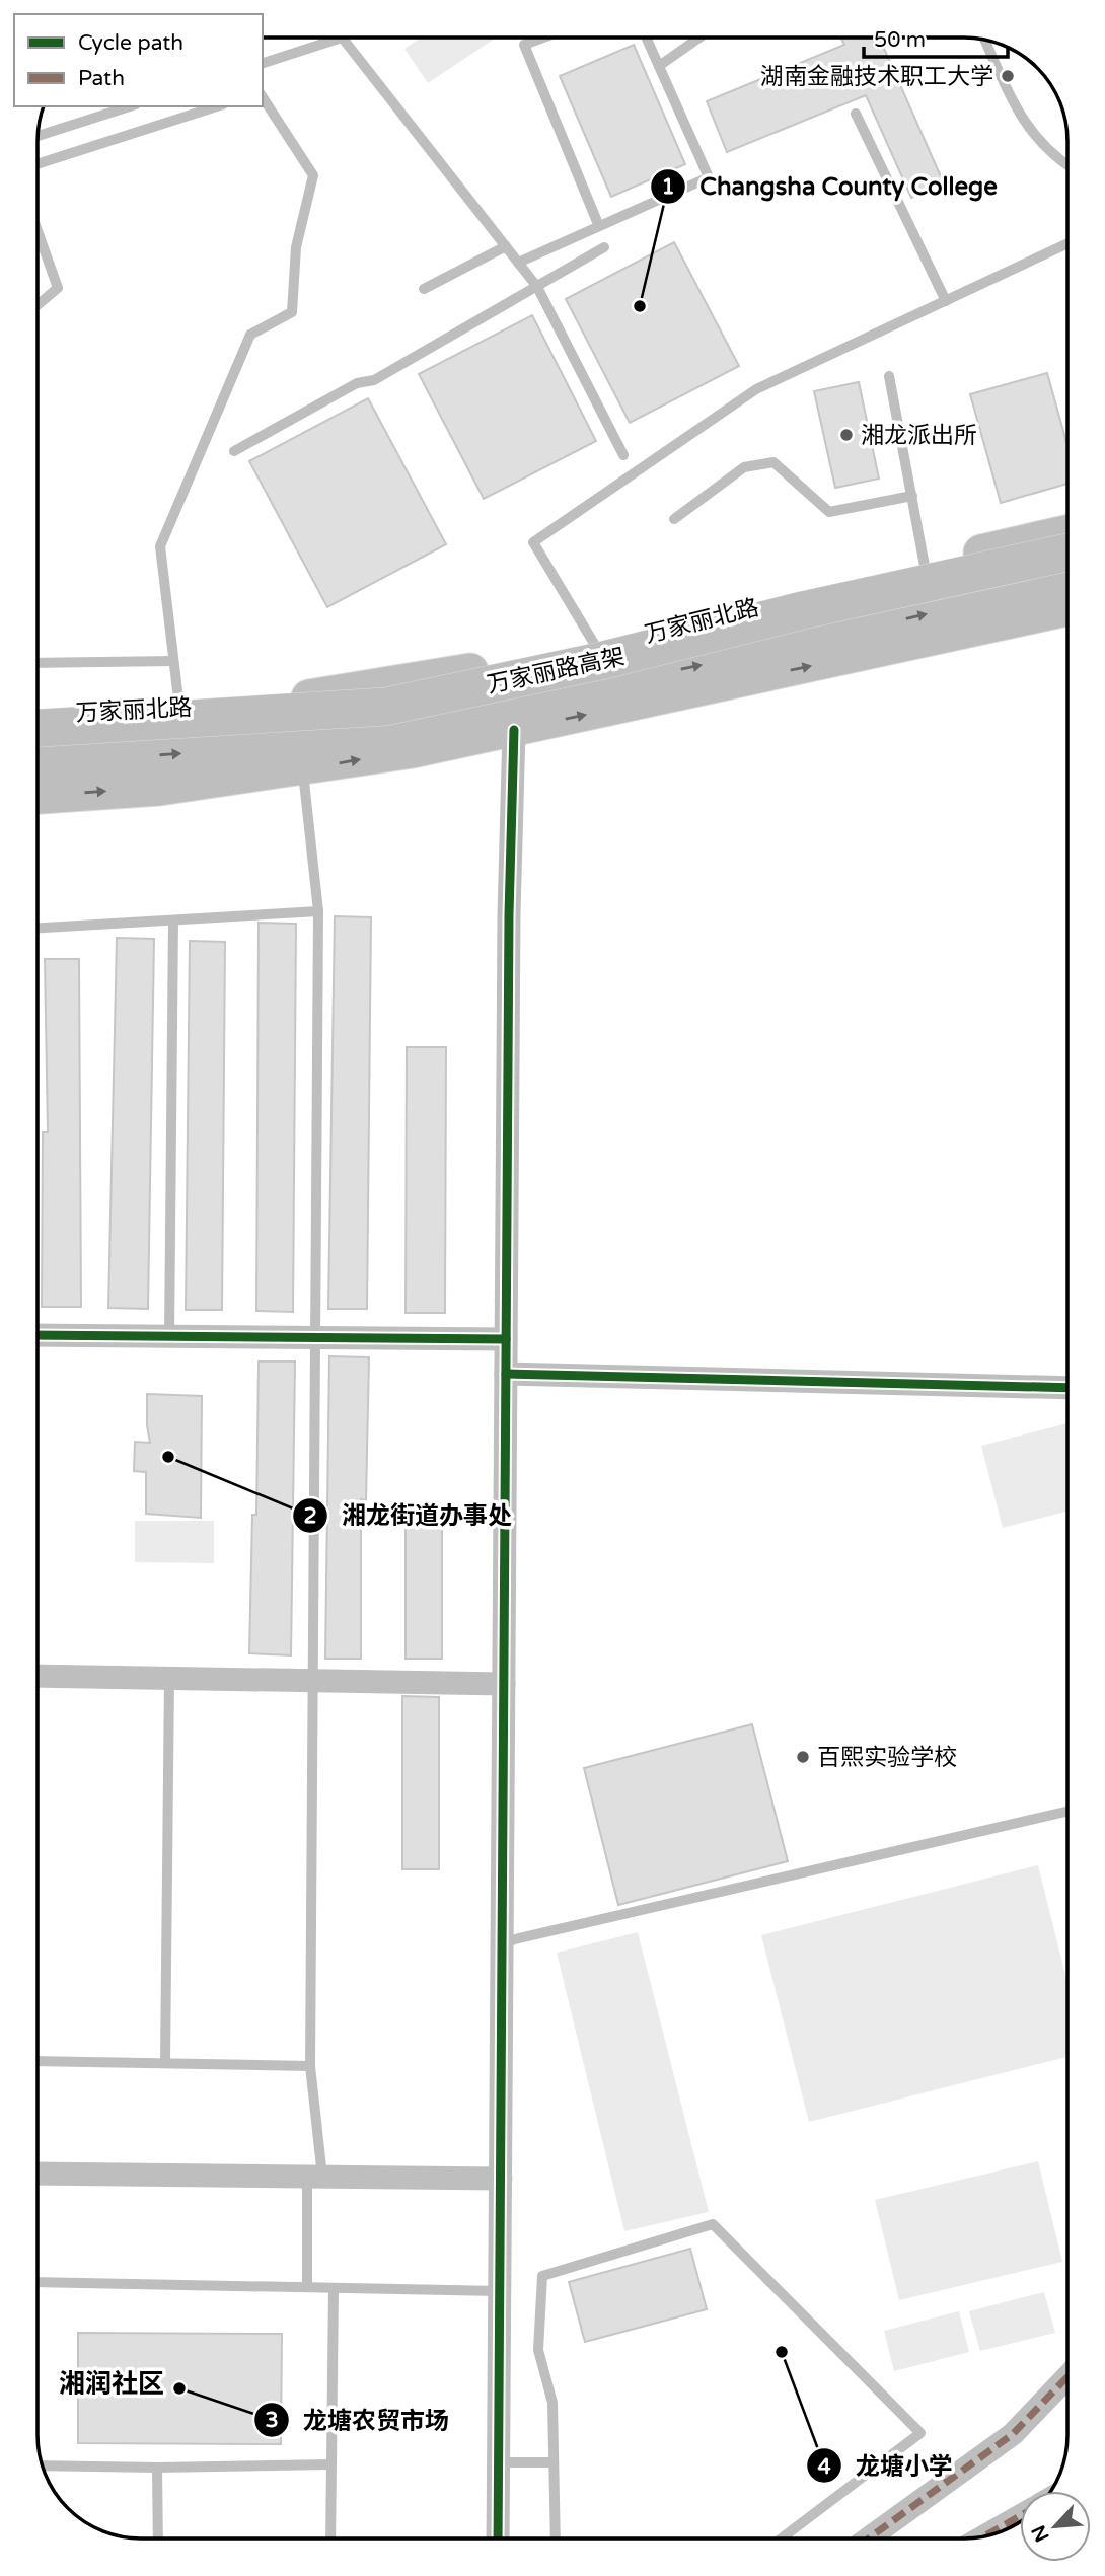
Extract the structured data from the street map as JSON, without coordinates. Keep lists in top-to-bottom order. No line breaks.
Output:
{"streets":{"highway":["万家丽路高架"],"main road":["万家丽北路"]},"districts":["湘润社区"],"places":["湖南金融技术职工大学","Changsha County College","湘龙派出所","湘龙街道办事处","百熙实验学校","龙塘小学","龙塘农贸市场"],"legend":["Cycle path","Path"],"scale_bar":"50 m","north":"bottom left"}
